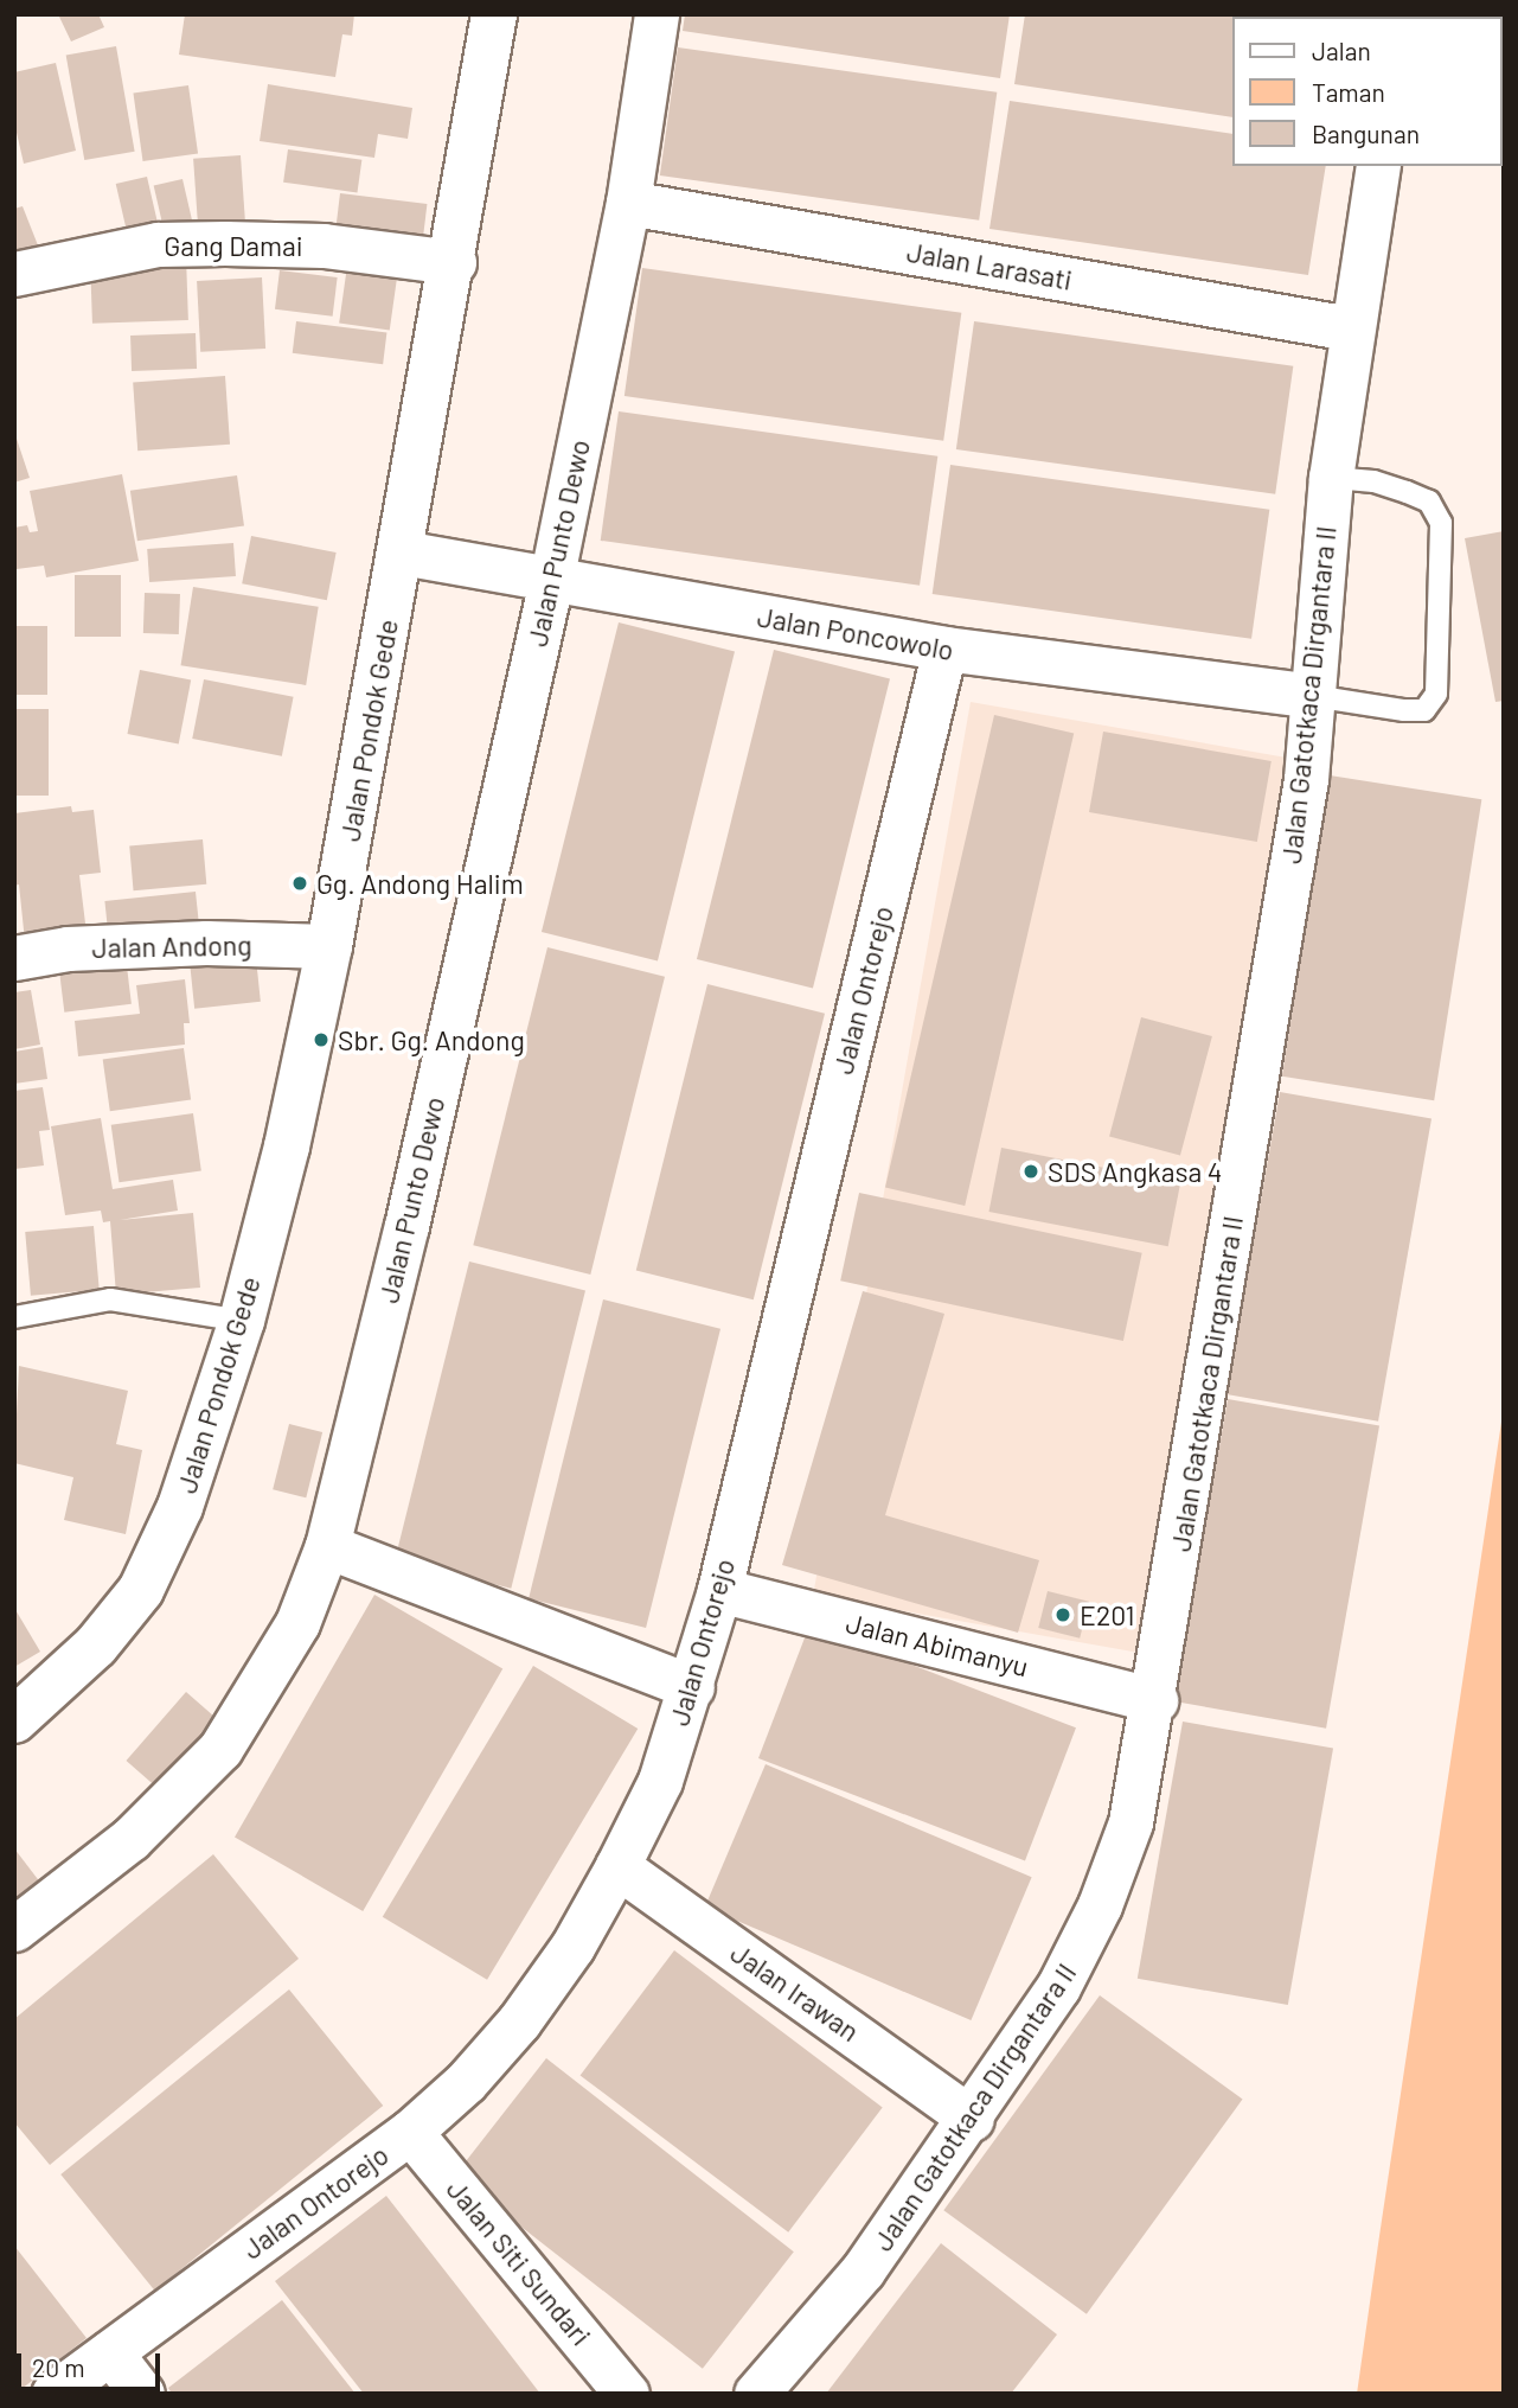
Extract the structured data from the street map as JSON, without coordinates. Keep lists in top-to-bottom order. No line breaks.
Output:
{"streets":{"main road":["Jalan Pondok Gede"],"street":["Gang Damai","Jalan Larasati","Jalan Punto Dewo","Jalan Poncowolo","Jalan Gatotkaca Dirgantara II","Jalan Andong","Jalan Ontorejo","Jalan Abimanyu","Jalan Irawan","Jalan Siti Sundari"]},"crossings":[["Gang Damai","Jalan Pondok Gede"],["Jalan Larasati","Jalan Punto Dewo"],["Jalan Larasati","Jalan Gatotkaca Dirgantara II"],["Jalan Punto Dewo","Jalan Poncowolo"],["Jalan Poncowolo","Jalan Gatotkaca Dirgantara II"],["Jalan Poncowolo","Jalan Pondok Gede"],["Jalan Poncowolo","Jalan Ontorejo"],["Jalan Gatotkaca Dirgantara II","Jalan Abimanyu"],["Jalan Gatotkaca Dirgantara II","Jalan Irawan"],["Jalan Pondok Gede","Jalan Andong"],["Jalan Ontorejo","Jalan Abimanyu"],["Jalan Ontorejo","Jalan Irawan"],["Jalan Ontorejo","Jalan Siti Sundari"]],"places":["Gg. Andong Halim","Sbr. Gg. Andong","SDS Angkasa 4","E201"],"legend":["Jalan","Taman","Bangunan"],"scale_bar":"20 m"}
